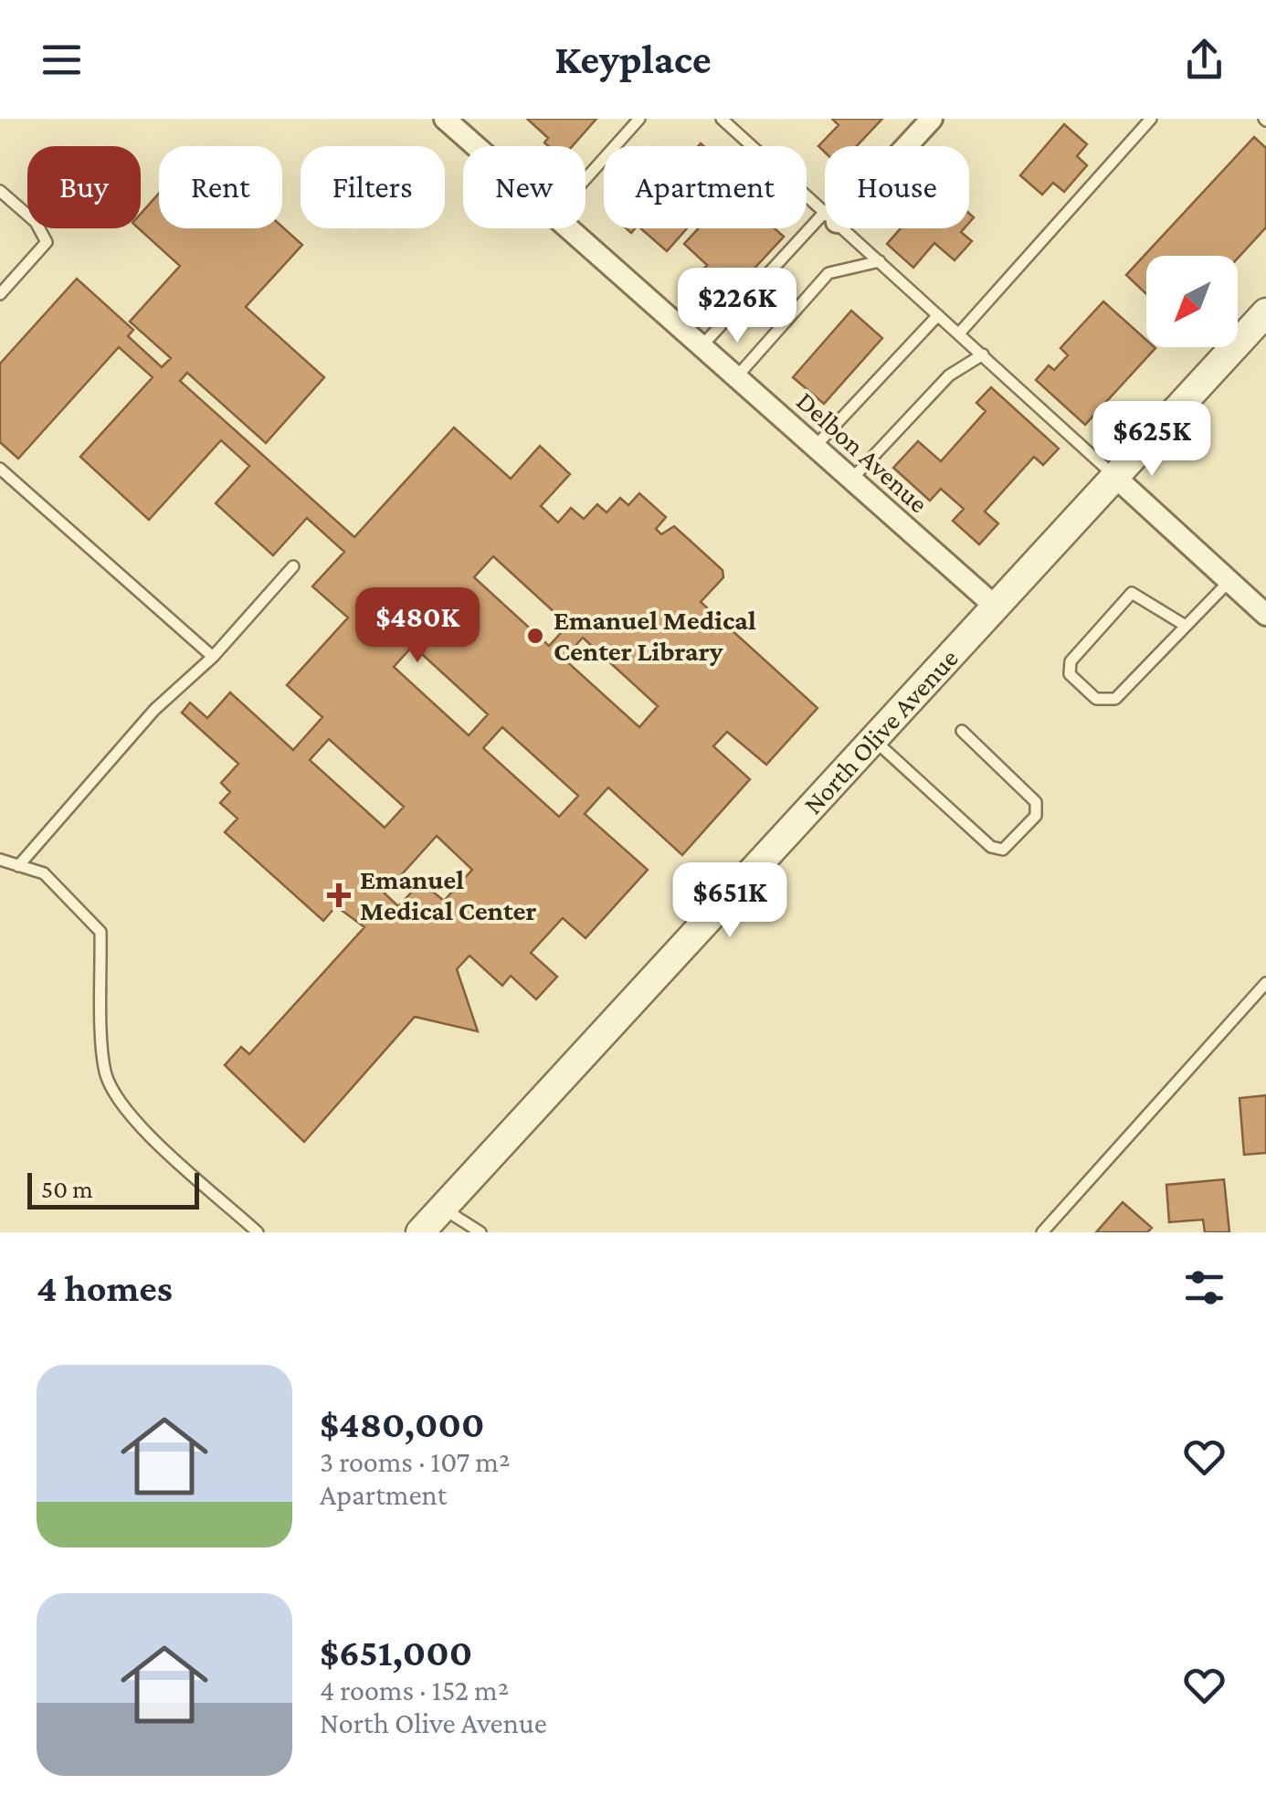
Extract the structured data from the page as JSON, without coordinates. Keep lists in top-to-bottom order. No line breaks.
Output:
{"streets":{"street":["Delbon Avenue","North Olive Avenue"]},"crossings":[["Delbon Avenue","North Olive Avenue"]],"places":{"other":["Emanuel Medical Center Library"],"health":["Emanuel Medical Center"]},"scale_bar":"50 m","north":"bottom left","page":{"header":"Keyplace","chip":["Buy","Rent","Filters","New","Apartment","House"],"price":["$226K","$625K","$480K","$651K"],"scale":"50 m","heading":"4 homes","list":[{"name":"$480,000","note":"3 rooms · 107 m² · Apartment"},{"name":"$651,000","note":"4 rooms · 152 m² · North Olive Avenue"}]}}
